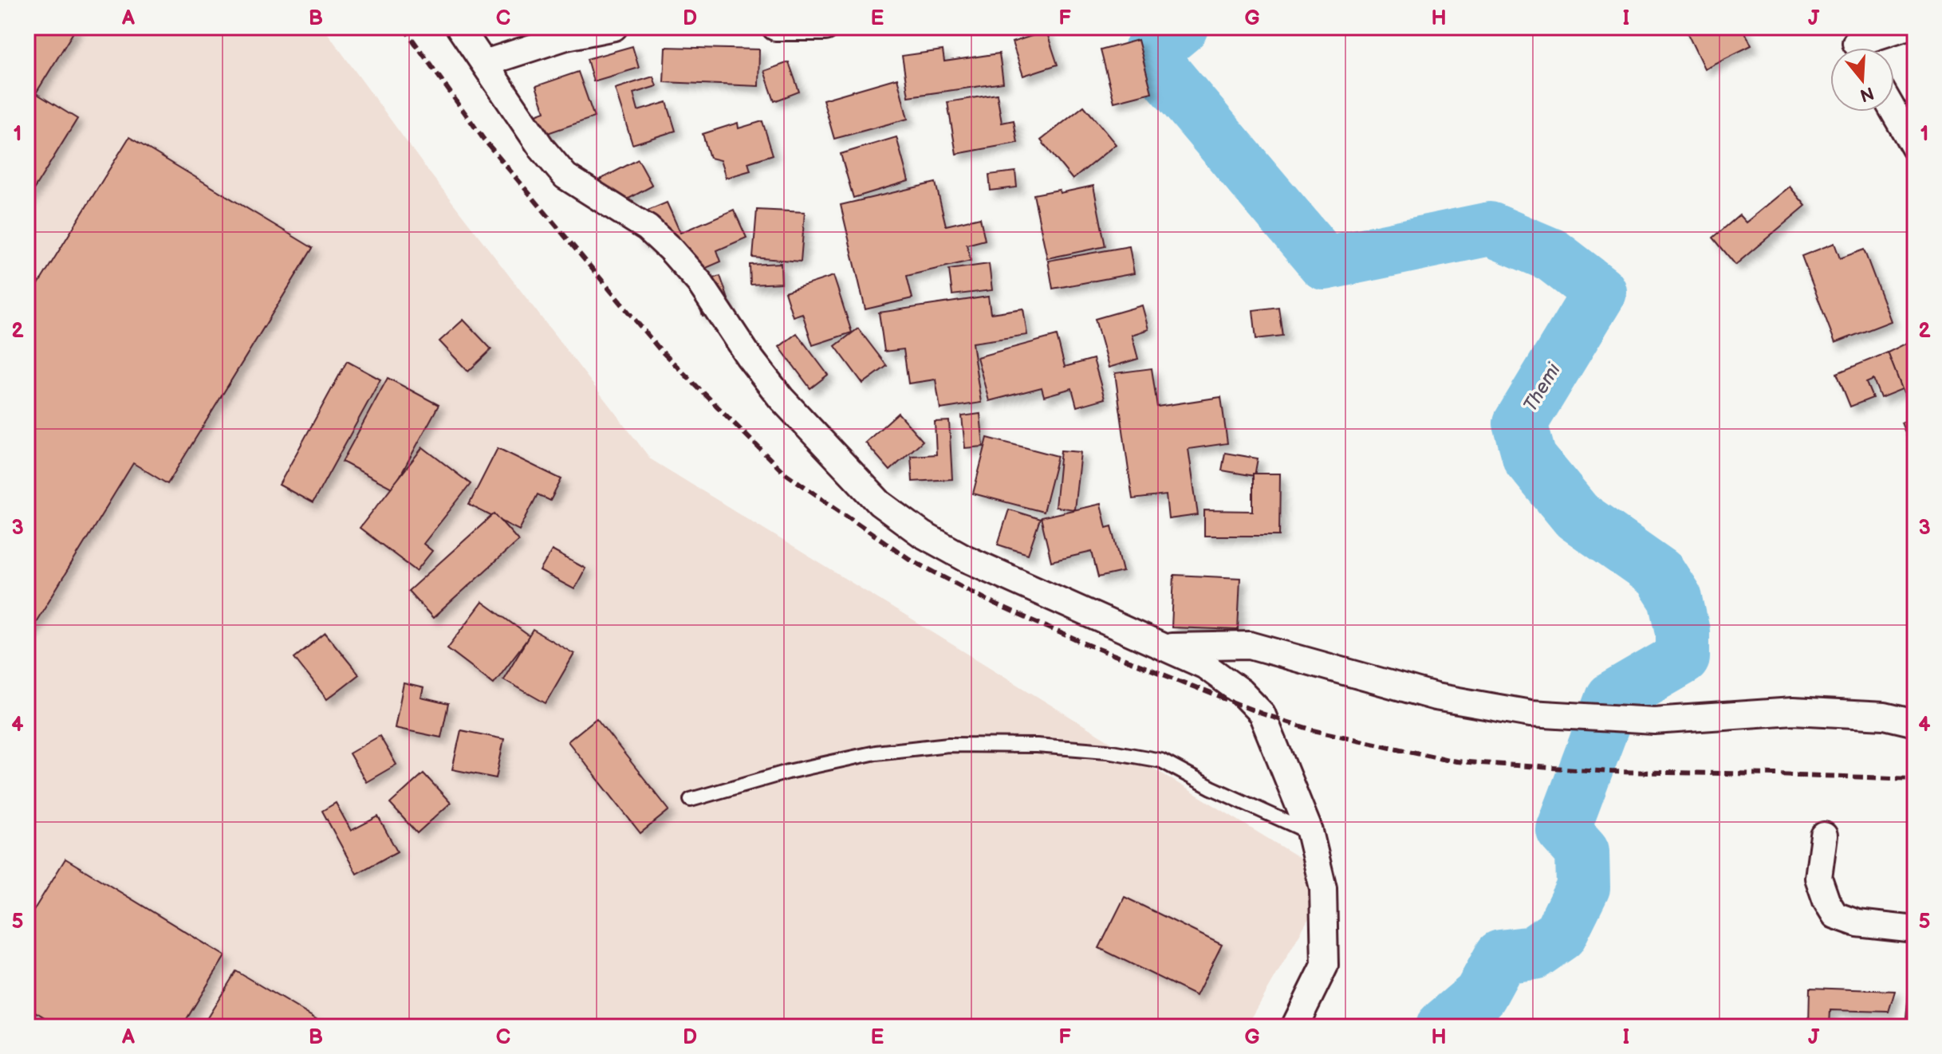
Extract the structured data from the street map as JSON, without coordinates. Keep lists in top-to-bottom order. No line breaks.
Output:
{"water":["Themi"],"north":"bottom","grid":{"columns":["A","B","C","D","E","F","G","H","I","J"],"rows":["1","2","3","4","5"]}}
